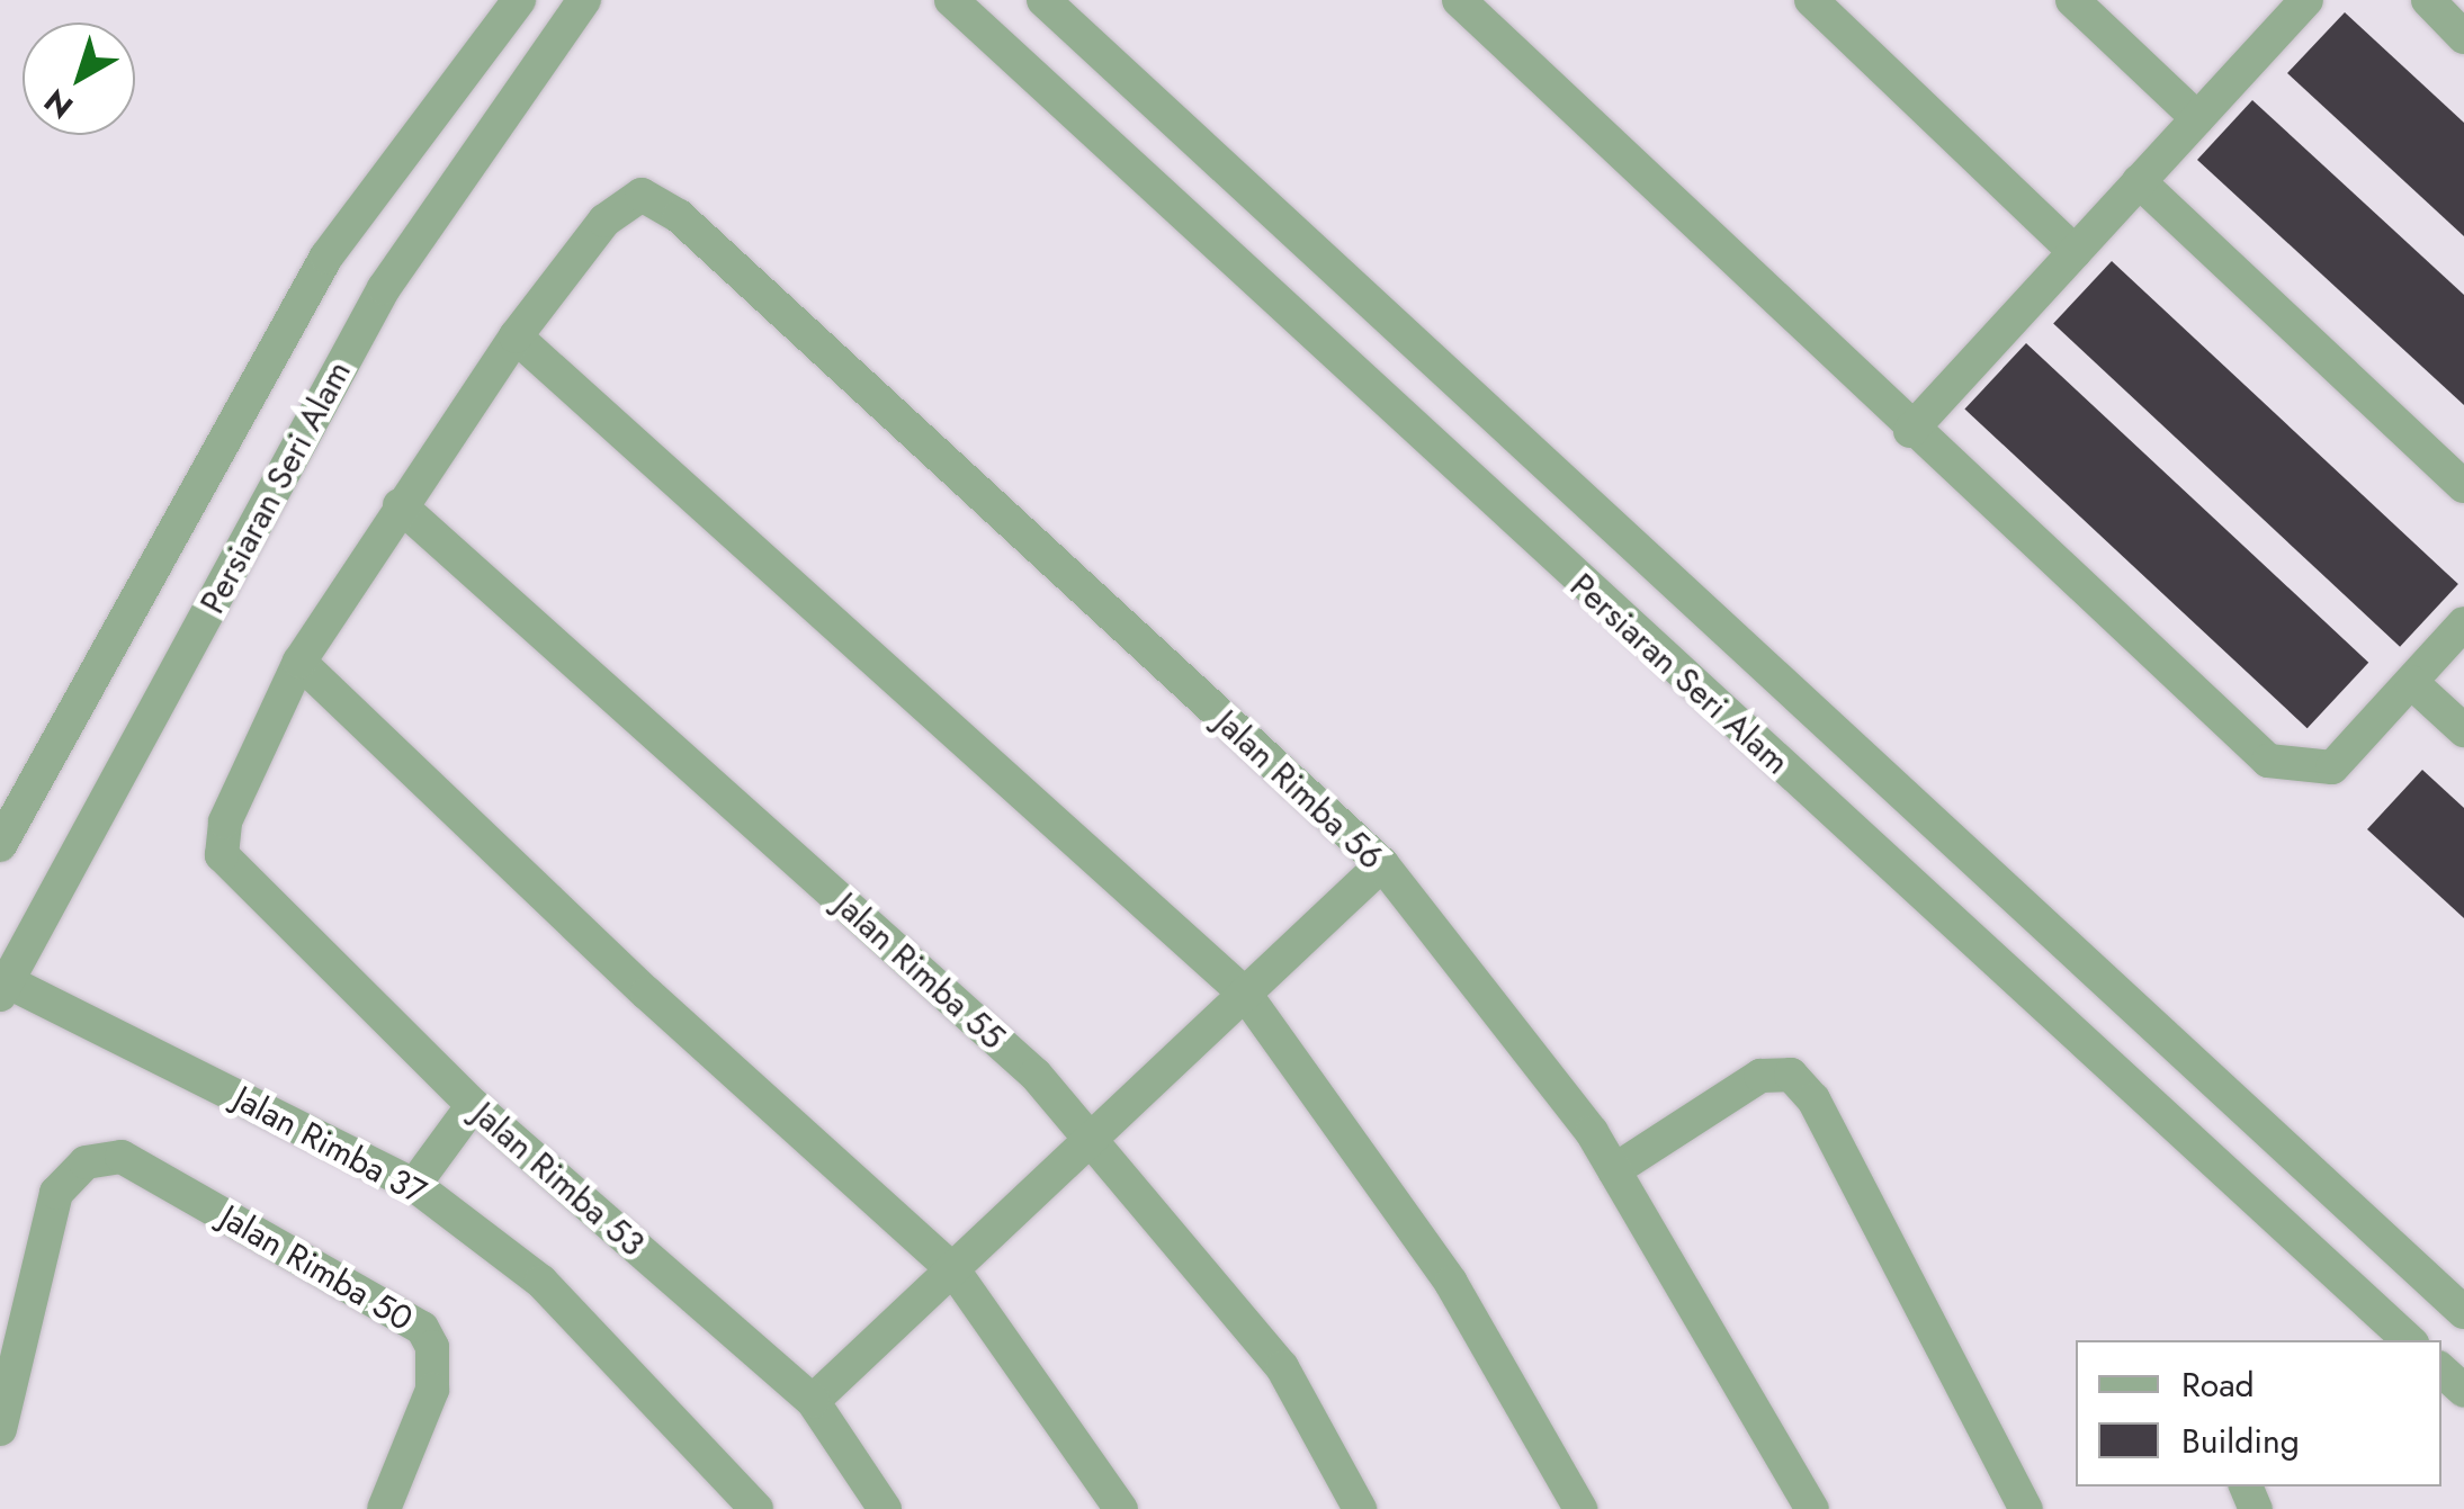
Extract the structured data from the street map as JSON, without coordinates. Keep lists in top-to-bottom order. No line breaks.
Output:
{"streets":{"street":["Persiaran Seri Alam","Jalan Rimba 56","Jalan Rimba 55","Jalan Rimba 37","Jalan Rimba 53","Jalan Rimba 50"]},"crossings":[["Persiaran Seri Alam","Jalan Rimba 37"]],"legend":["Road","Building"],"north":"bottom left"}
